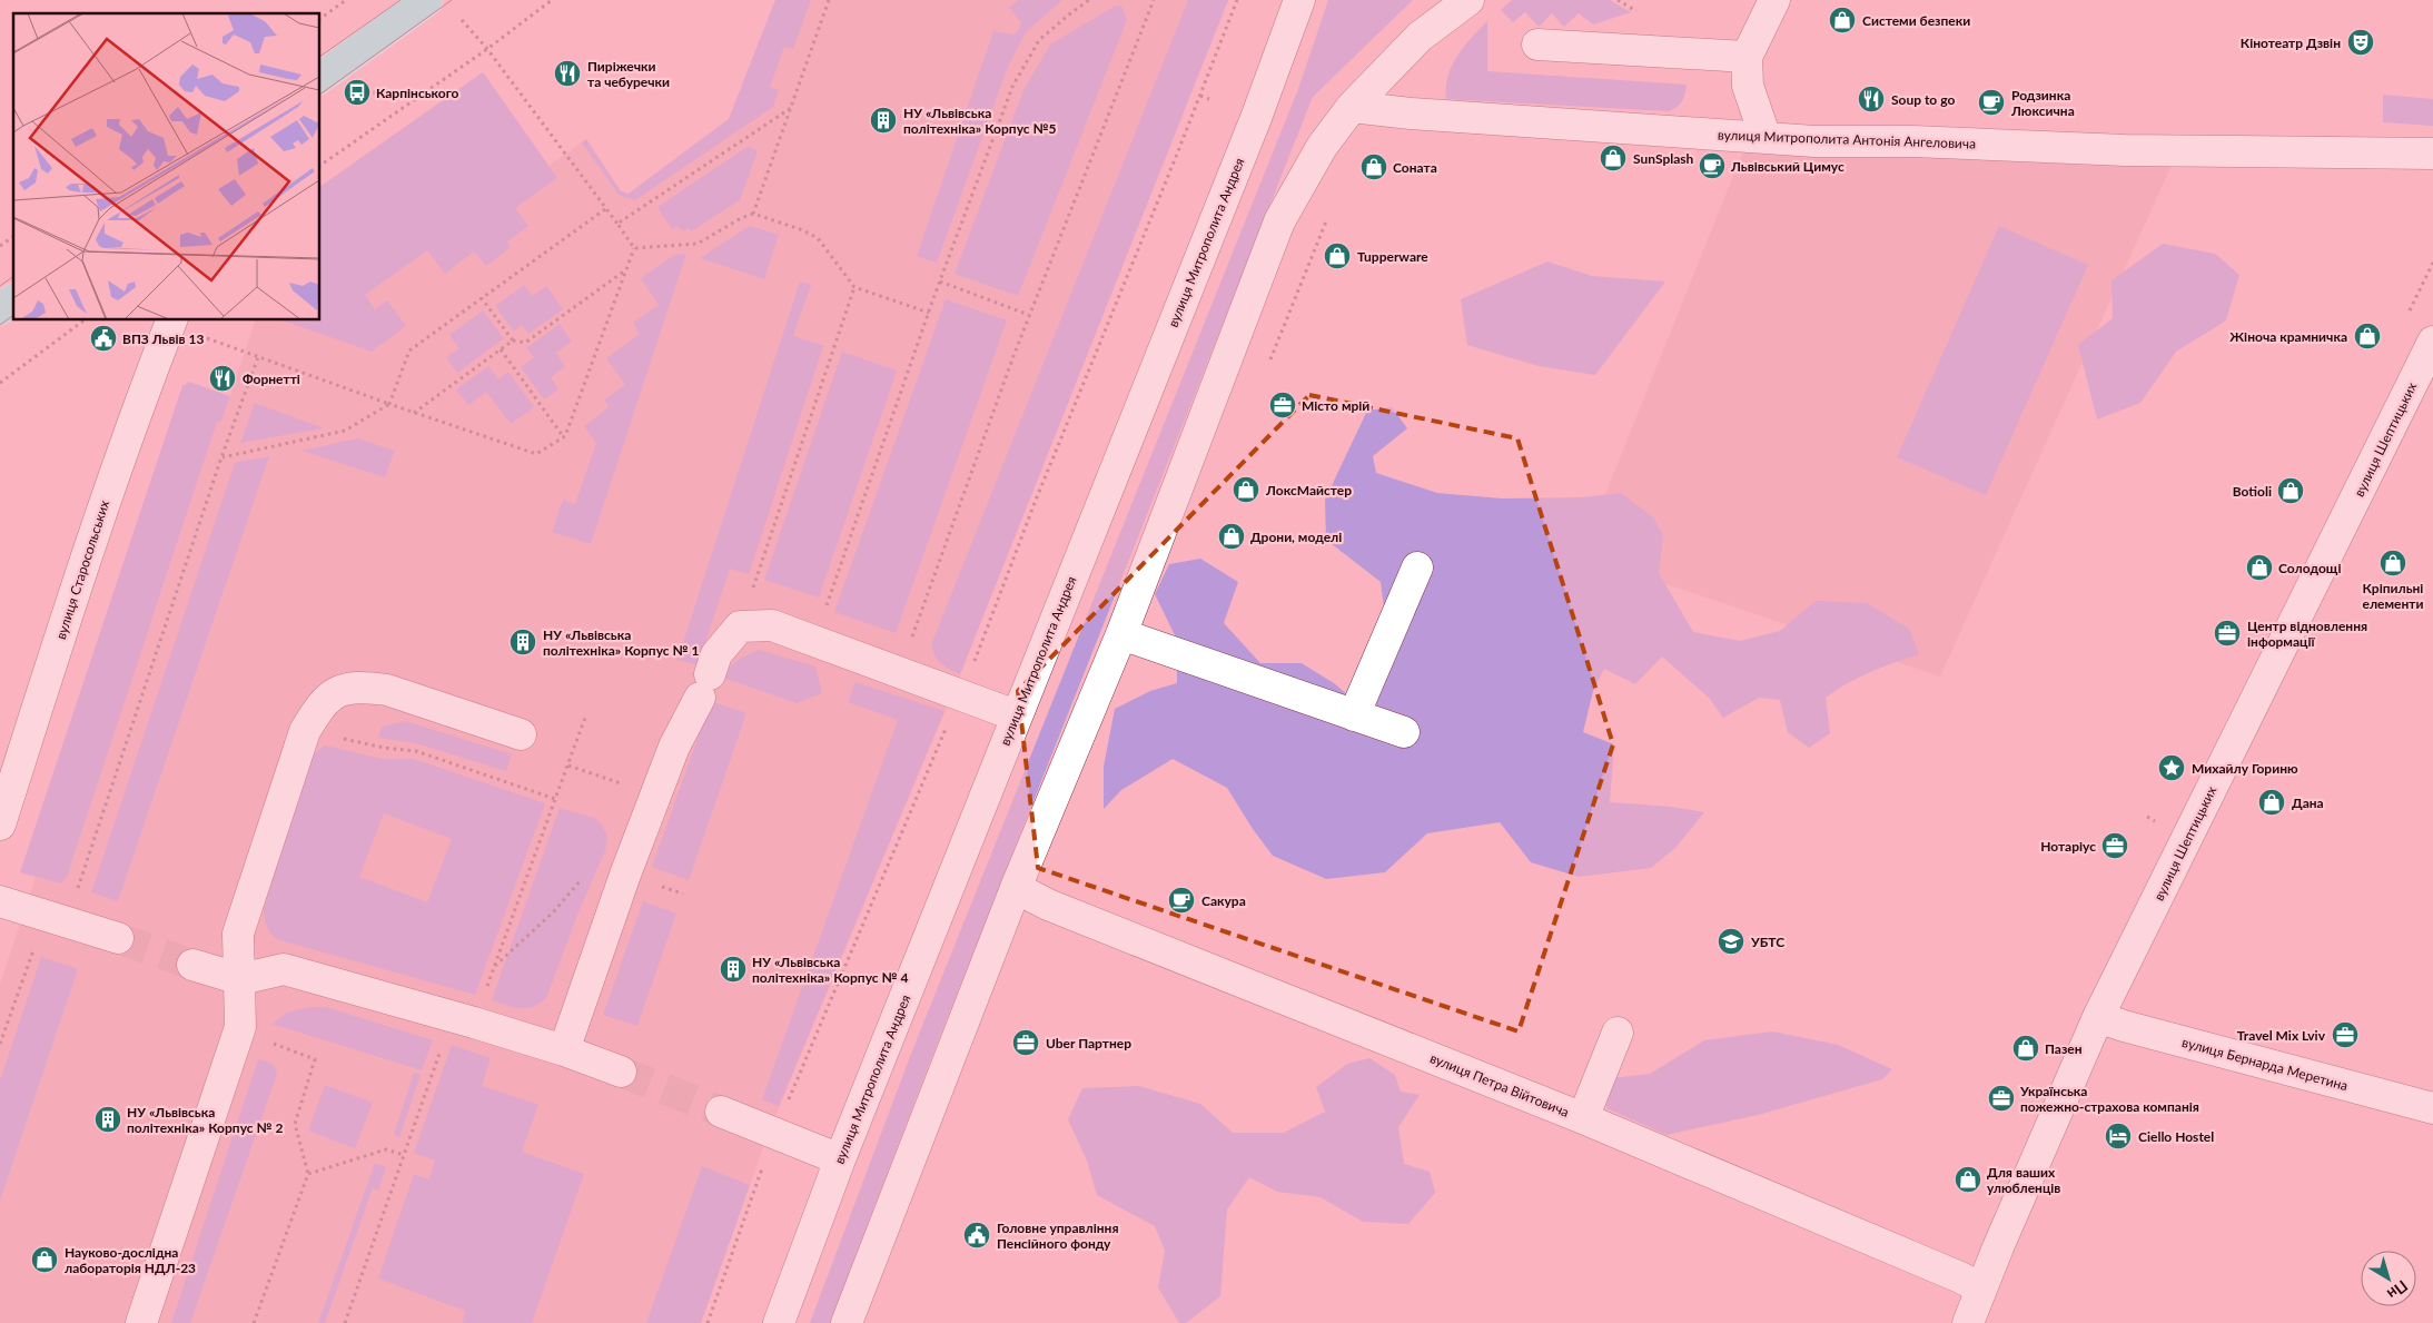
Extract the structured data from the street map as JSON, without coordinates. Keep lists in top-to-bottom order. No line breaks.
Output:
{"streets":{"street":["вулиця Митрополита Антонія Ангеловича","вулиця Митрополита Андрея","вулиця Шептицьких","вулиця Старосольських","вулиця Бернарда Меретина","вулиця Петра Війтовича"]},"crossings":[["вулиця Шептицьких","вулиця Бернарда Меретина"],["вулиця Шептицьких","вулиця Петра Війтовича"]],"places":{"shop":["Системи безпеки","SunSplash","Соната","Tupperware","Жіноча крамничка","ЛоксМайстер","Botioli","Дрони, моделі","Кріпильні елементи","Солодощі","Дана","Пазен","Для ваших улюбленців","Науково-дослідна лабораторія НДЛ-23"],"theatre":["Кінотеатр Дзвін"],"restaurant":["Пиріжечки та чебуречки","Soup to go","Форнетті"],"bus stop":["Карпінського"],"cafe":["Родзинка Люксична","Львівський Цимус","Сакура"],"building":["НУ «Львівська політехніка» Корпус №5","НУ «Львівська політехніка» Корпус № 1","НУ «Львівська політехніка» Корпус № 4","НУ «Львівська політехніка» Корпус № 2"],"public building":["ВПЗ Львів 13","Головне управління Пенсійного фонду"],"office":["Місто мрій","Центр відновлення інформації","Нотаріус","Travel Mix Lviv","Uber Партнер","Українська пожежно-страхова компанія"],"place":["Михайлу Гориню"],"school or university":["УБТС"],"hotel":["Сiello Hostel"]},"north":"bottom right"}
